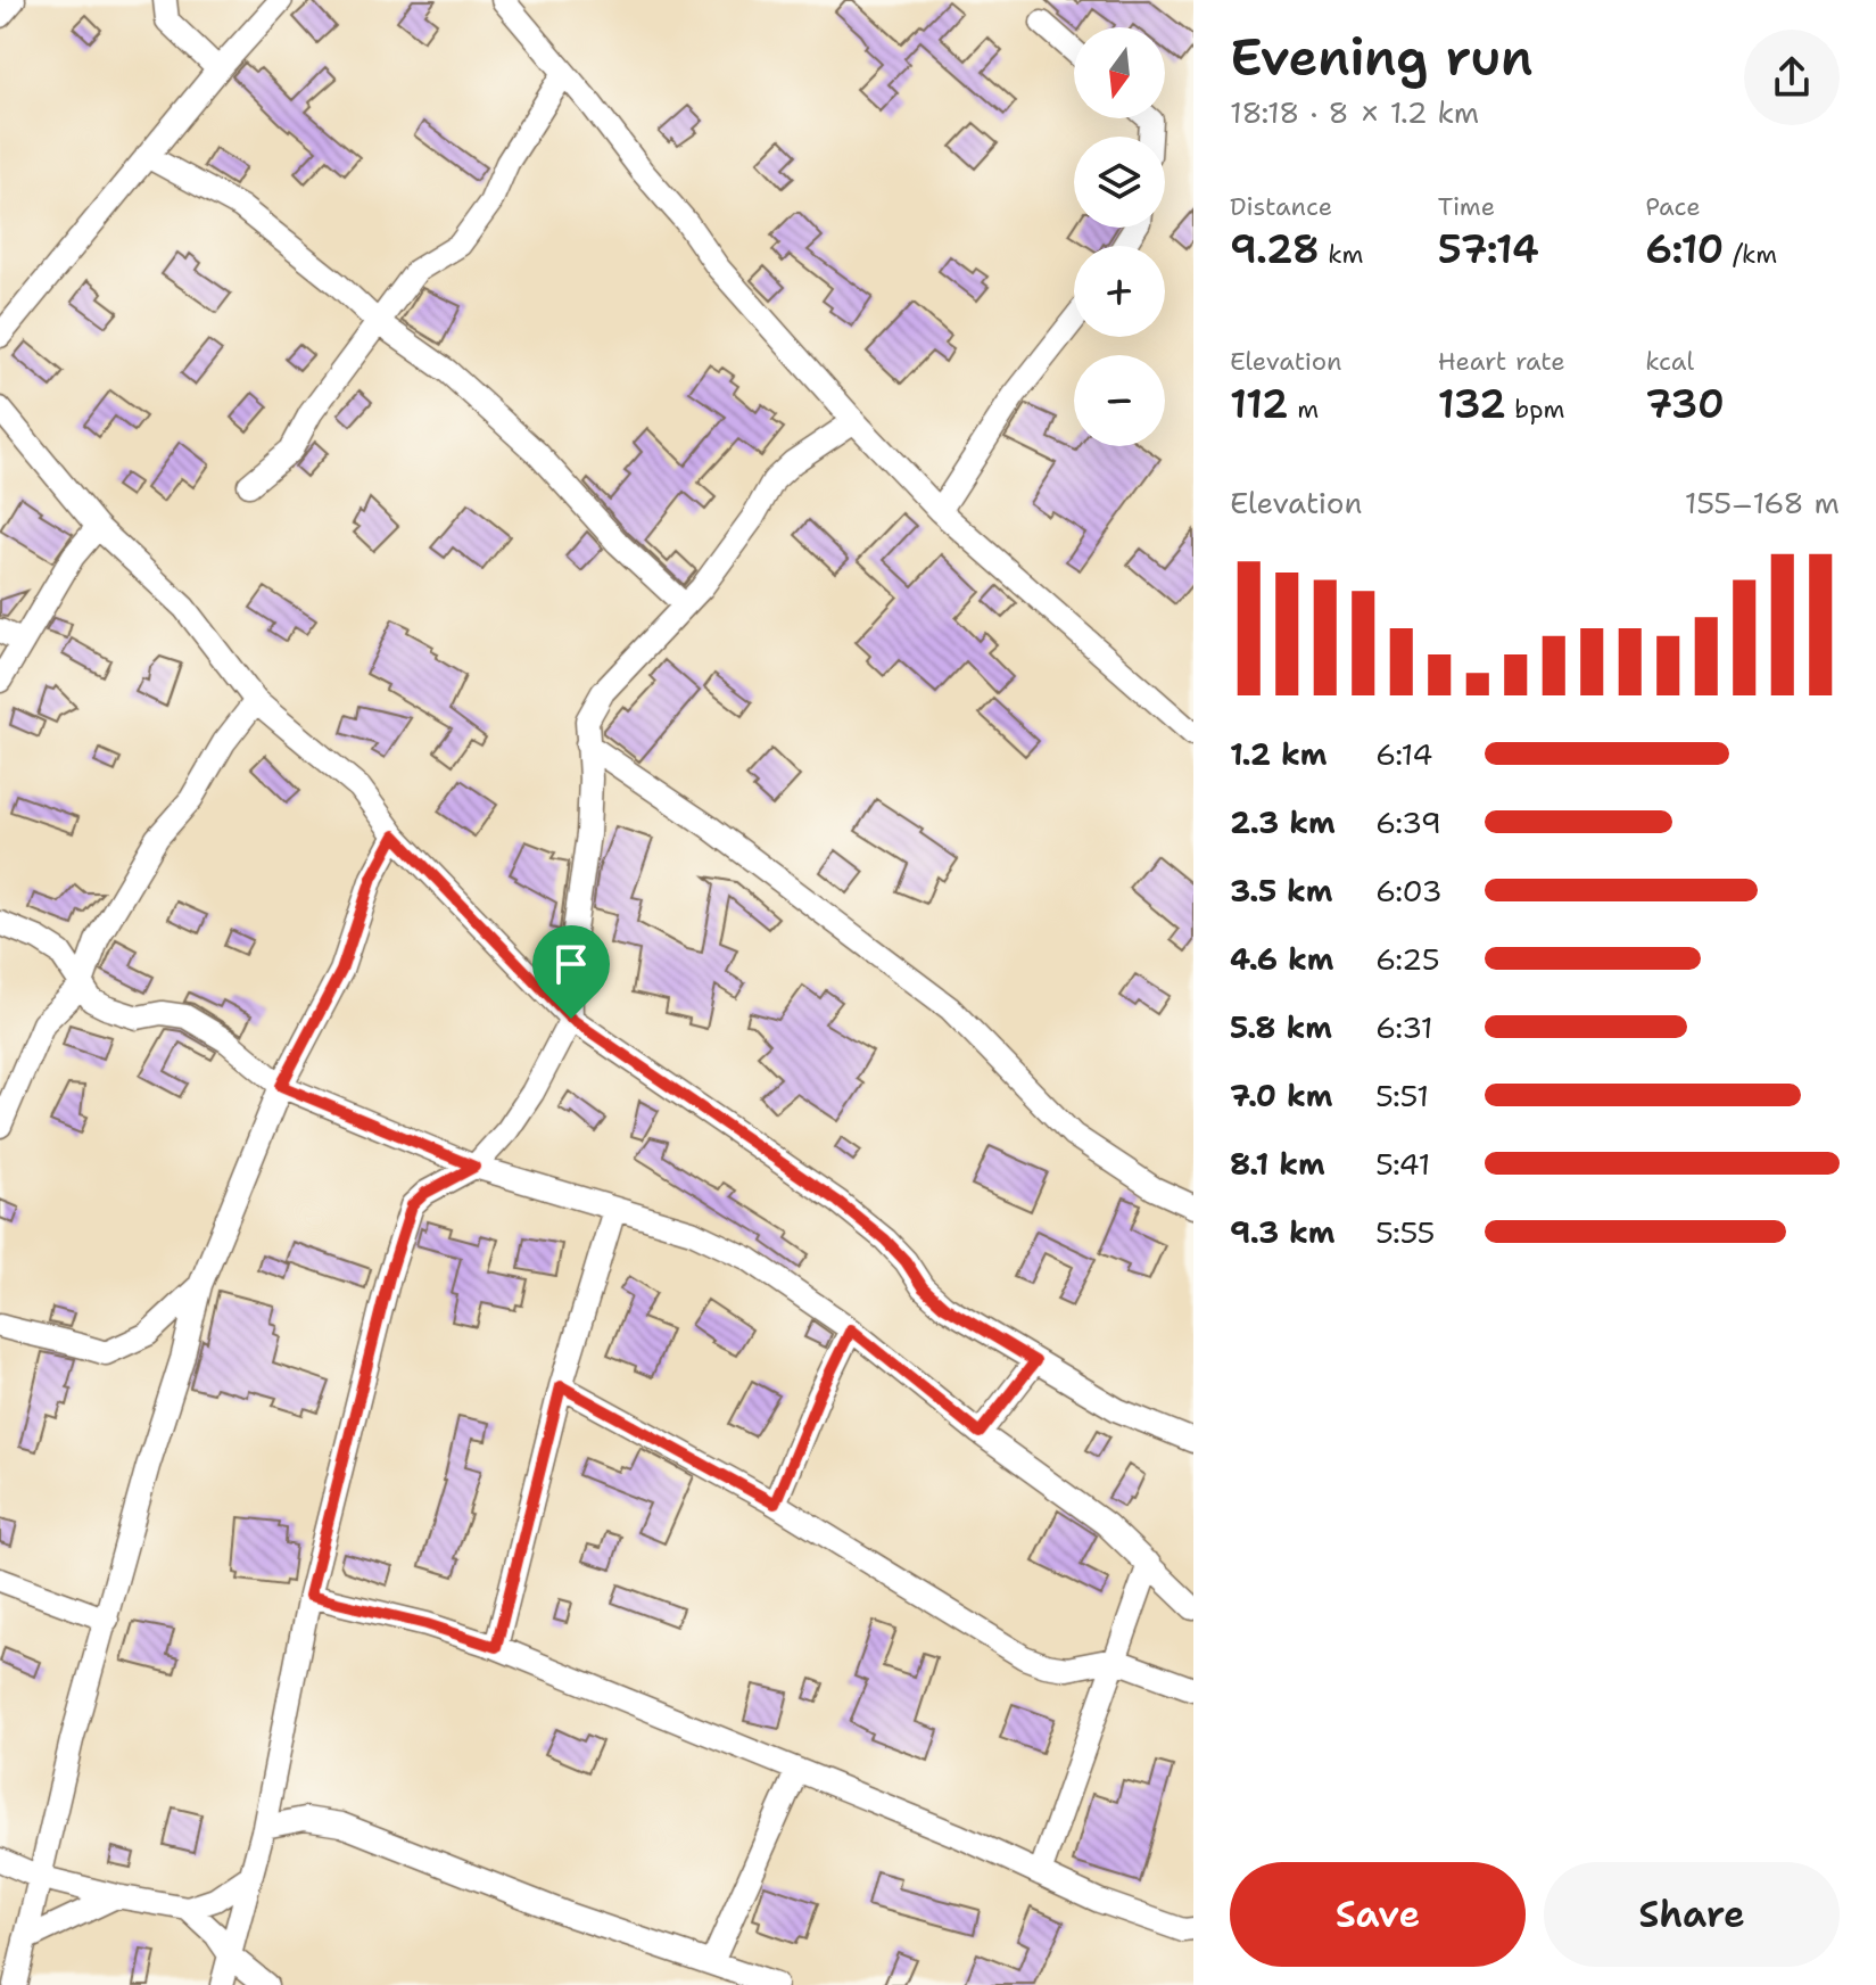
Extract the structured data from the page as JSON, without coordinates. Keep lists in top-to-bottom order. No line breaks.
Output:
{"north":"bottom","page":{"heading":["Evening run","18:18 · 8 × 1.2 km"],"map_buttons":["+","−"],"stats":[["Distance","9.28 km"],["Time","57:14"],["Pace","6:10 /km"],["Elevation","112 m"],["Heart rate","132 bpm"],["kcal","730"]],"chart":["Elevation","155–168 m"],"list":[{"name":"1.2 km","note":"6:14"},{"name":"2.3 km","note":"6:39"},{"name":"3.5 km","note":"6:03"},{"name":"4.6 km","note":"6:25"},{"name":"5.8 km","note":"6:31"},{"name":"7.0 km","note":"5:51"},{"name":"8.1 km","note":"5:41"},{"name":"9.3 km","note":"5:55"}],"buttons":["Save","Share"]}}
